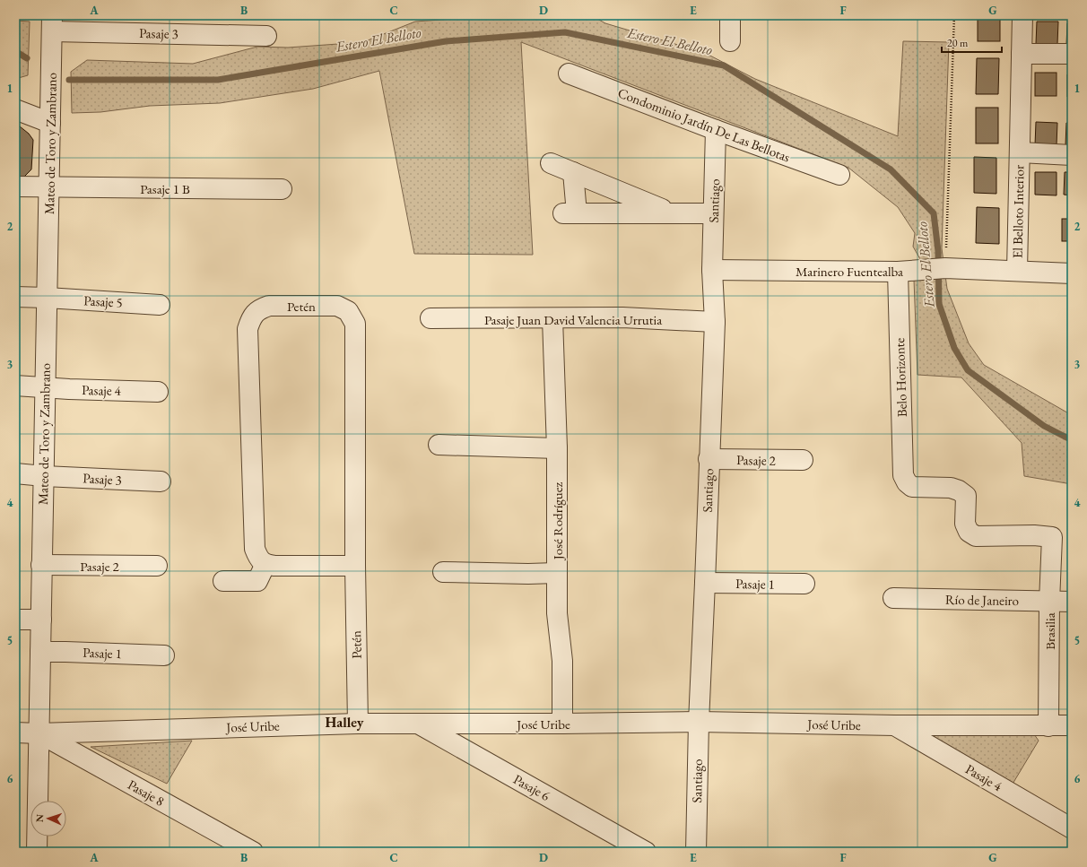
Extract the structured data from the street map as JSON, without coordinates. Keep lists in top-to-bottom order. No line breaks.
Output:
{"streets":{"street":["Pasaje 3","Condominio Jardín De Las Bellotas","Mateo de Toro y Zambrano","Pasaje 1 B","Santiago","El Belloto Interior","Marinero Fuentealba","Pasaje 5","Petén","Pasaje Juan David Valencia Urrutia","Belo Horizonte","Pasaje 4","Pasaje 2","José Rodríguez","Pasaje 1","Río de Janeiro","Brasilia","José Uribe","Pasaje 6","Pasaje 8"]},"crossings":[["Pasaje 3","Mateo de Toro y Zambrano"],["Condominio Jardín De Las Bellotas","Santiago"],["Mateo de Toro y Zambrano","Pasaje 1 B"],["Mateo de Toro y Zambrano","Pasaje 5"],["Mateo de Toro y Zambrano","Pasaje 4"],["Mateo de Toro y Zambrano","Pasaje 2"],["Mateo de Toro y Zambrano","Pasaje 1"],["Mateo de Toro y Zambrano","José Uribe"],["Mateo de Toro y Zambrano","Pasaje 8"],["Santiago","Marinero Fuentealba"],["Santiago","Pasaje Juan David Valencia Urrutia"],["Santiago","Pasaje 2"],["Santiago","Pasaje 1"],["Santiago","José Uribe"],["El Belloto Interior","Marinero Fuentealba"],["Marinero Fuentealba","Belo Horizonte"],["Petén","José Uribe"],["Pasaje Juan David Valencia Urrutia","José Rodríguez"],["Belo Horizonte","Brasilia"],["Pasaje 4","José Uribe"],["José Rodríguez","José Uribe"],["Río de Janeiro","Brasilia"],["Brasilia","José Uribe"],["José Uribe","Pasaje 6"],["José Uribe","Pasaje 8"]],"districts":["Halley"],"water":["Estero El Belloto"],"scale_bar":"20 m","north":"left","grid":{"columns":["A","B","C","D","E","F","G"],"rows":["1","2","3","4","5","6"]}}
